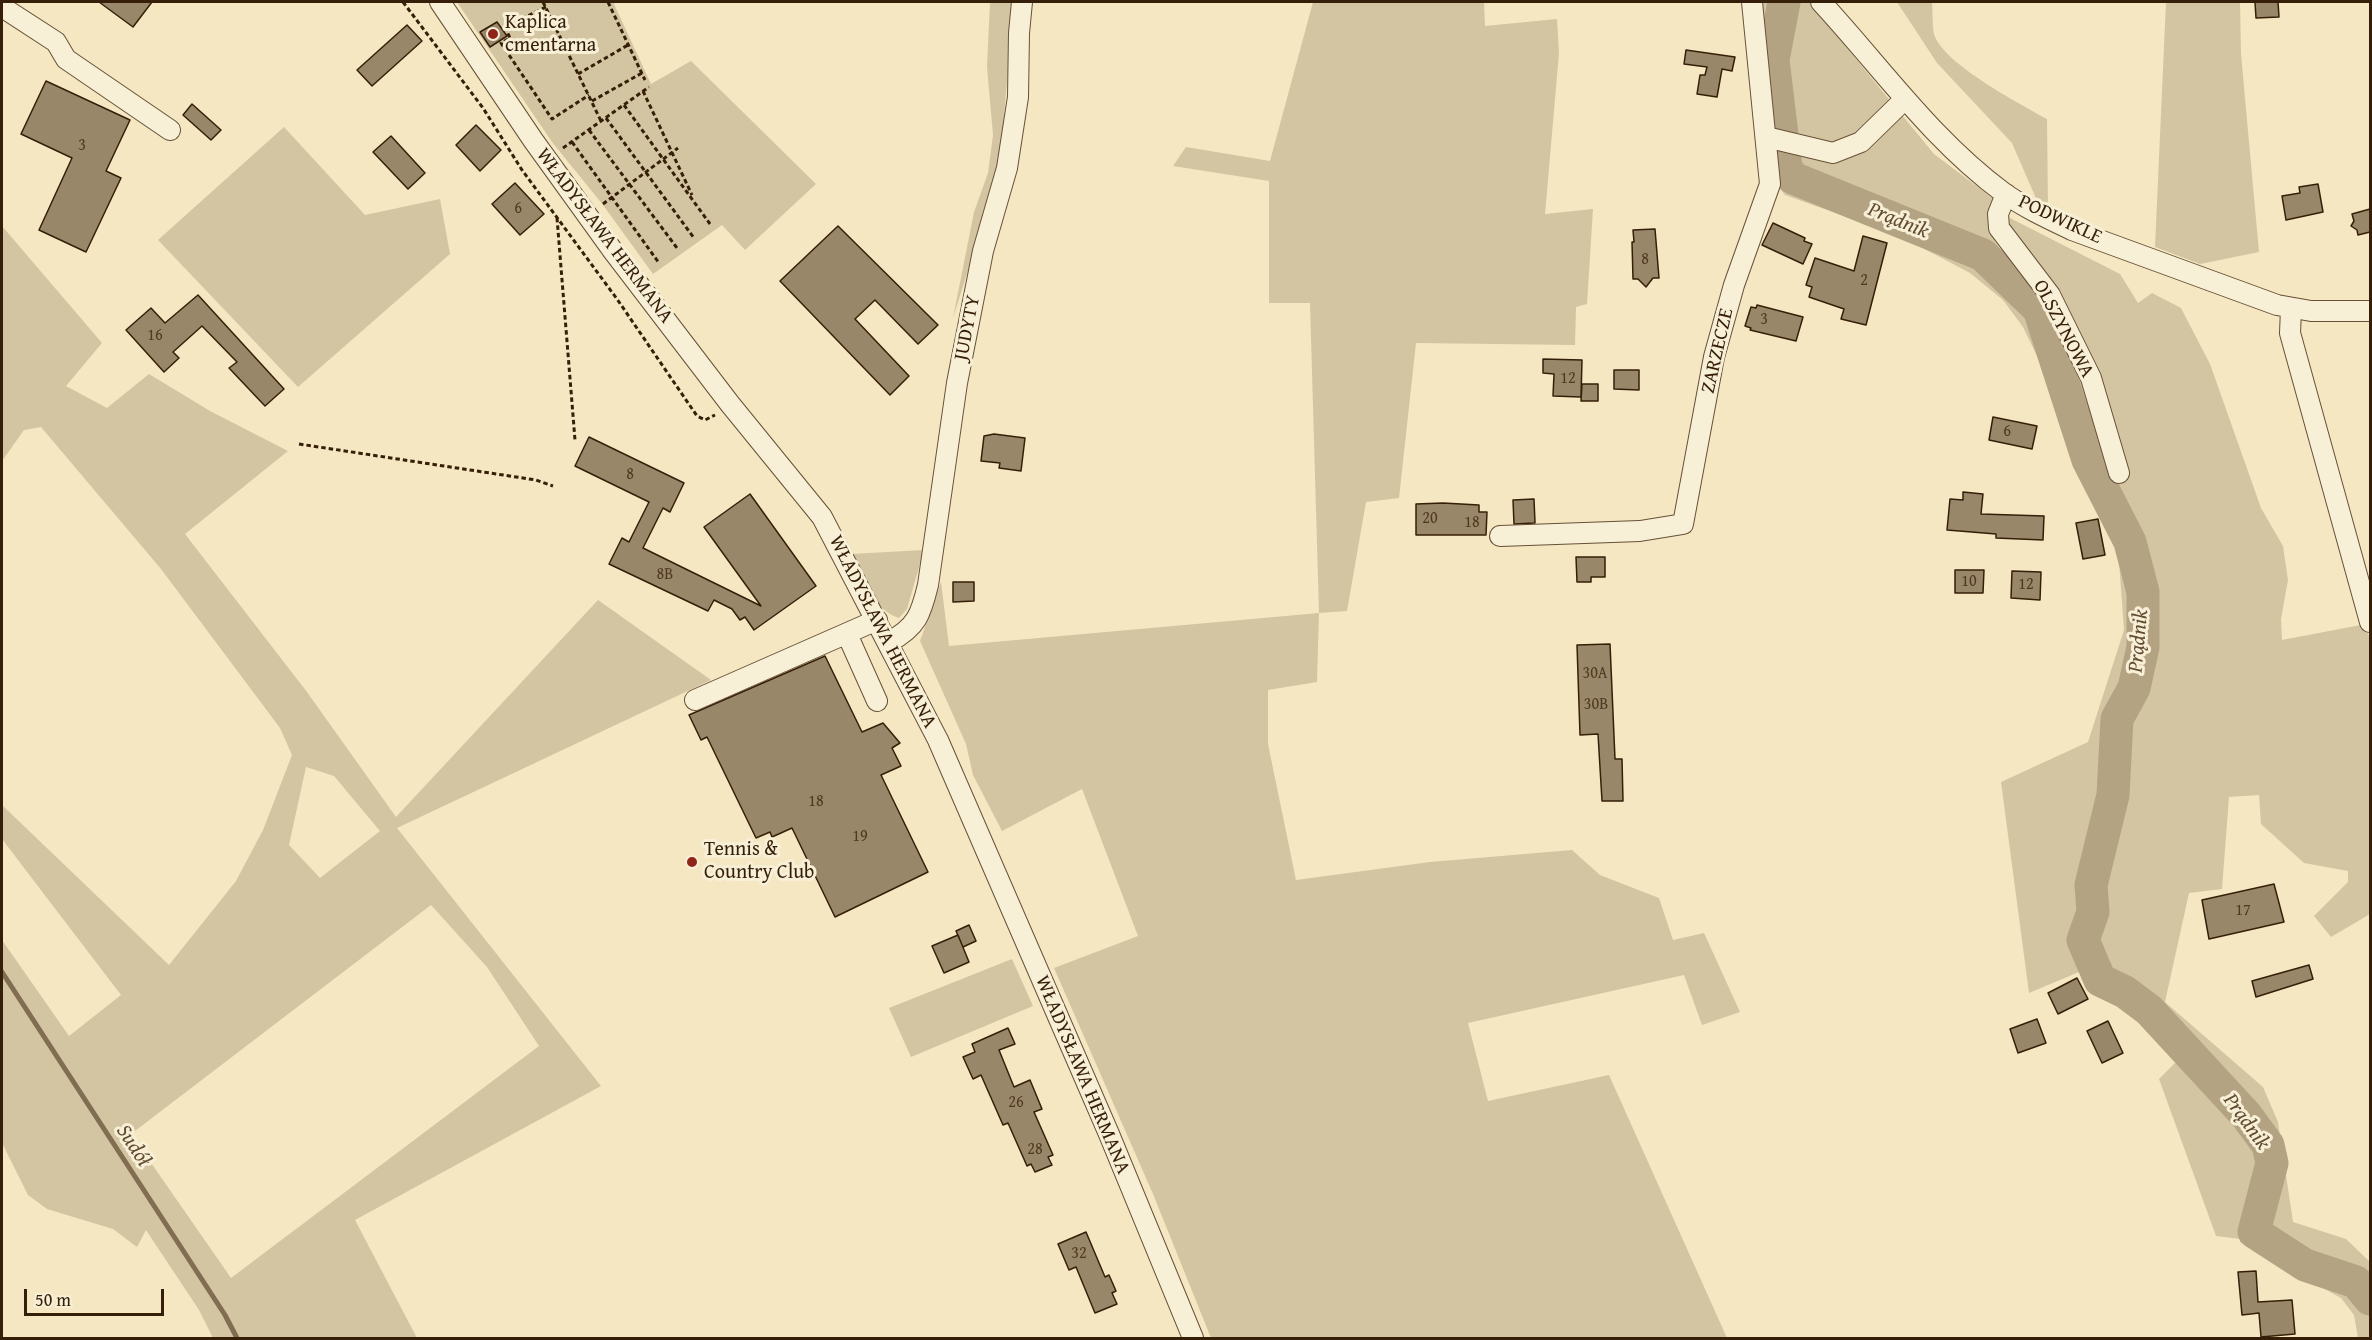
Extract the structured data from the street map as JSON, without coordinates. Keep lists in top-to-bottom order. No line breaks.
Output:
{"streets":{"street":["PODWIKLE","WŁADYSŁAWA HERMANA","JUDYTY","OLSZYNOWA","ZARZECZE"]},"crossings":[["PODWIKLE","OLSZYNOWA"],["WŁADYSŁAWA HERMANA","JUDYTY"]],"water":["Prądnik","Sudół"],"places":["Kaplica cmentarna","Tennis & Country Club"],"house_numbers":["3","6","8","2","3","16","12","6","8","20","18","8B","10","12","30A","30B","18","19","17","26","28","32"],"scale_bar":"50 m"}
